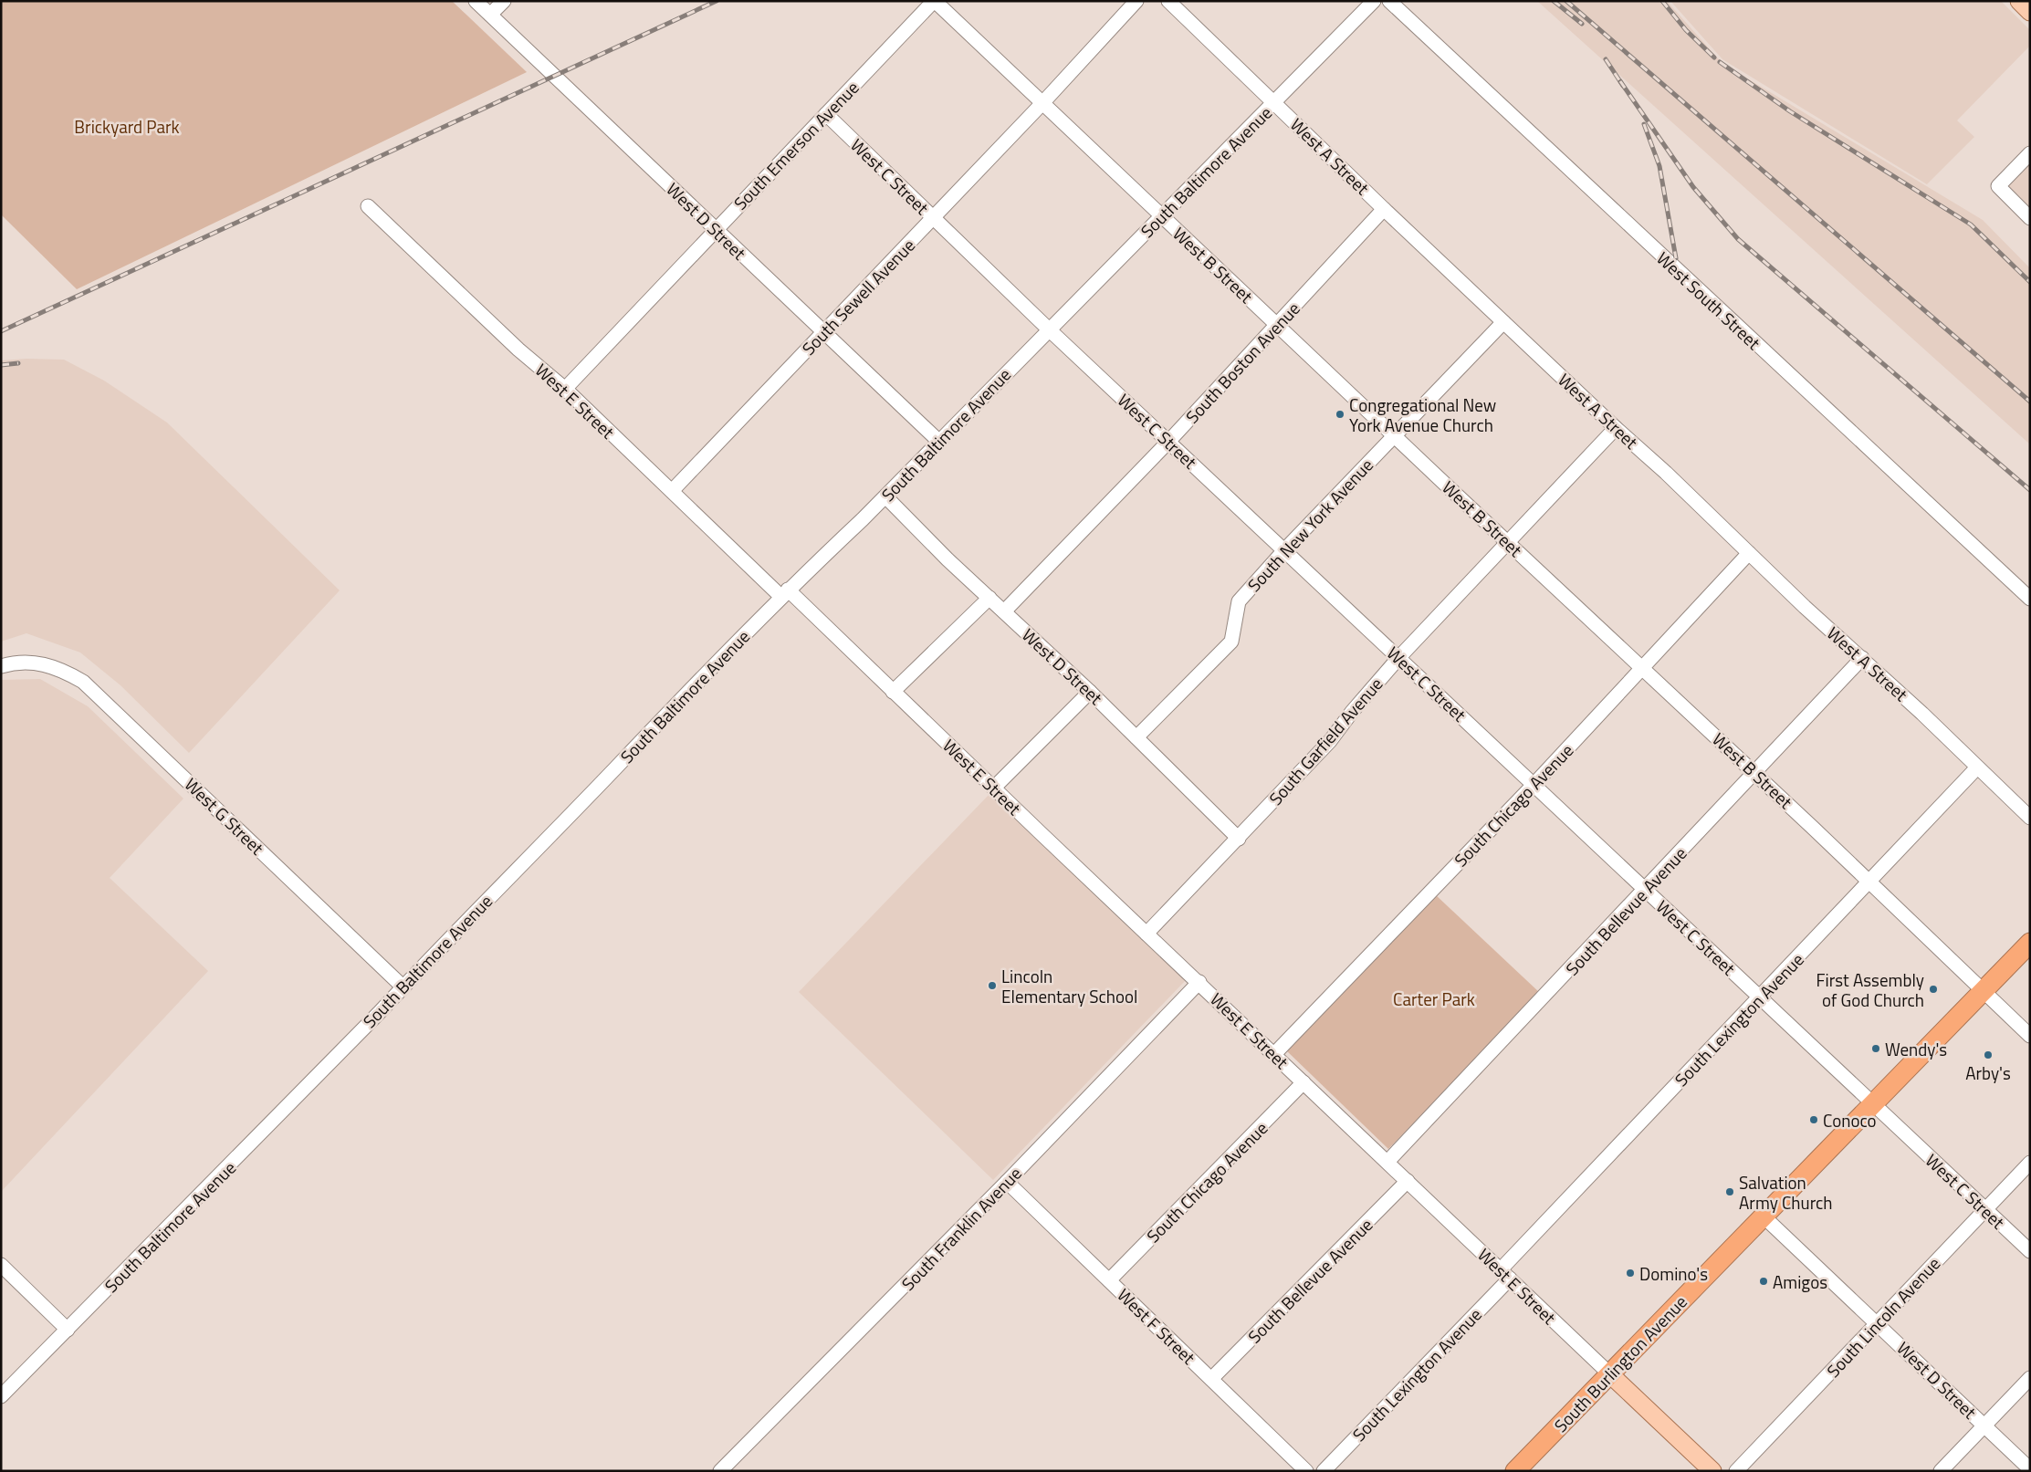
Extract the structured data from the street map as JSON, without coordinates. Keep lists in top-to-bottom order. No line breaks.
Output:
{"streets":{"highway":["South Burlington Avenue"],"main road":["West E Street"],"street":["South Emerson Avenue","West A Street","South Baltimore Avenue","West C Street","West D Street","West B Street","South Sewell Avenue","West South Street","South Boston Avenue","South New York Avenue","South Garfield Avenue","South Chicago Avenue","West G Street","South Bellevue Avenue","South Lexington Avenue","South Franklin Avenue","South Lincoln Avenue","West F Street"]},"crossings":[["South Emerson Avenue","West C Street"],["South Emerson Avenue","West D Street"],["South Emerson Avenue","West B Street"],["South Emerson Avenue","West E Street"],["West A Street","South Baltimore Avenue"],["West A Street","South Boston Avenue"],["West A Street","South New York Avenue"],["West A Street","South Garfield Avenue"],["West A Street","South Chicago Avenue"],["West A Street","South Bellevue Avenue"],["West A Street","South Lexington Avenue"],["South Baltimore Avenue","West C Street"],["South Baltimore Avenue","West D Street"],["South Baltimore Avenue","West B Street"],["South Baltimore Avenue","West E Street"],["South Baltimore Avenue","West G Street"],["West C Street","South Sewell Avenue"],["West C Street","South Boston Avenue"],["West C Street","South New York Avenue"],["West C Street","South Garfield Avenue"],["West C Street","South Chicago Avenue"],["West C Street","South Bellevue Avenue"],["West C Street","South Lexington Avenue"],["West C Street","South Lincoln Avenue"],["West C Street","South Burlington Avenue"],["West D Street","South Sewell Avenue"],["West D Street","South Boston Avenue"],["West D Street","South New York Avenue"],["West D Street","South Garfield Avenue"],["West D Street","South Lincoln Avenue"],["West D Street","South Burlington Avenue"],["West B Street","South Sewell Avenue"],["West B Street","South Boston Avenue"],["West B Street","South New York Avenue"],["West B Street","South Garfield Avenue"],["West B Street","South Chicago Avenue"],["West B Street","South Bellevue Avenue"],["West B Street","South Lexington Avenue"],["West B Street","South Burlington Avenue"],["South Sewell Avenue","West E Street"],["West E Street","South Garfield Avenue"],["West E Street","South Chicago Avenue"],["West E Street","South Bellevue Avenue"],["West E Street","South Lexington Avenue"],["West E Street","South Franklin Avenue"],["West E Street","South Burlington Avenue"],["South Chicago Avenue","West F Street"],["South Bellevue Avenue","West F Street"],["South Franklin Avenue","West F Street"]],"parks":["Brickyard Park","Carter Park"],"places":["Congregational New York Avenue Church","Lincoln Elementary School","First Assembly of God Church","Wendy's","Arby's","Conoco","Salvation Army Church","Domino's","Amigos"]}
